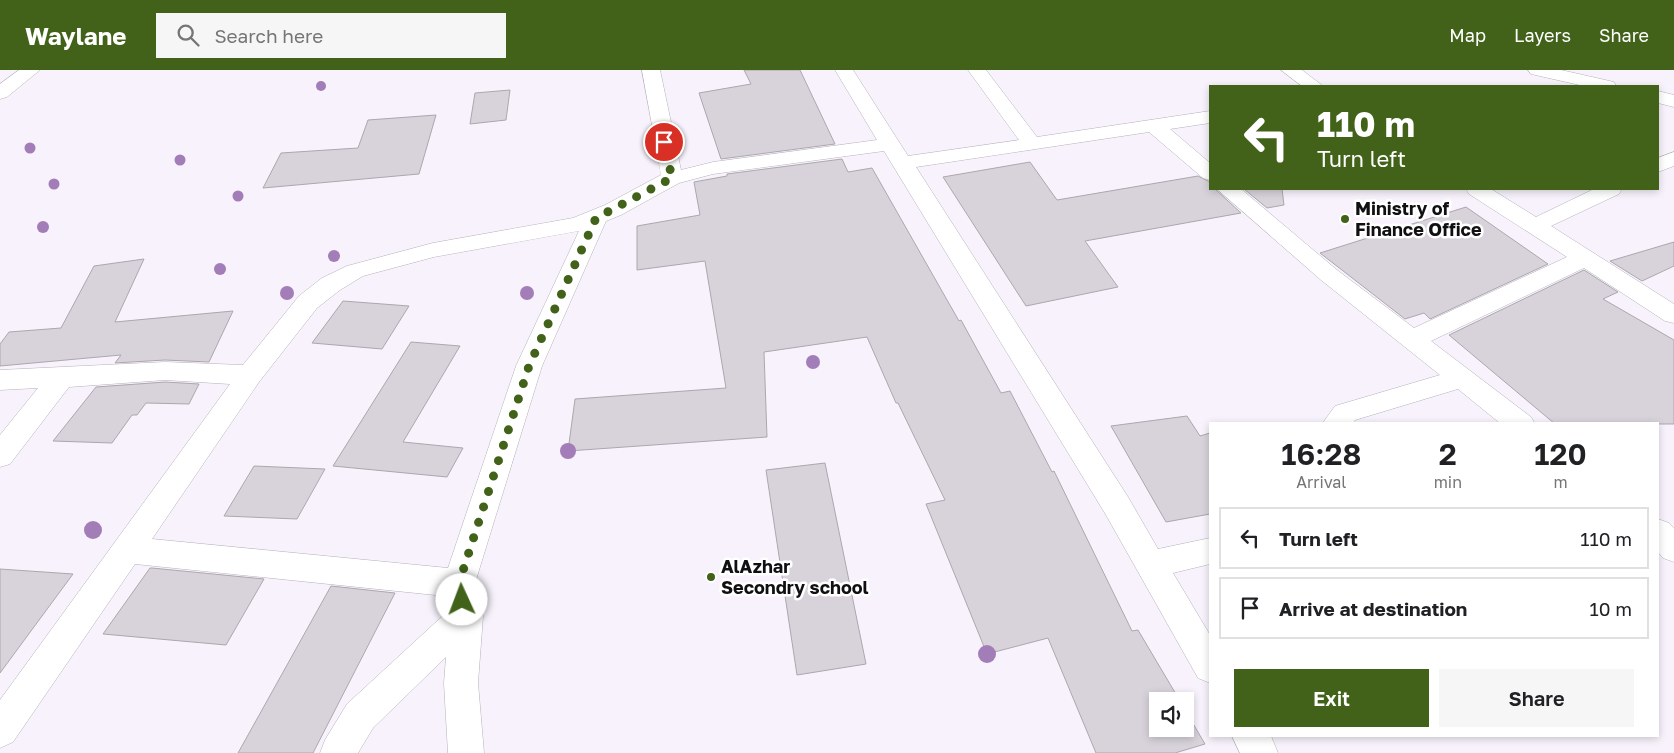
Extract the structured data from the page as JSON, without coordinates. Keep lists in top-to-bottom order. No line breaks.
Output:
{"places":["Ministry of Finance Office","AlAzhar Secondry school"],"page":{"header":"Waylane","search":"Search here","nav":["Map","Layers","Share"],"turn":["110 m","Turn left"],"eta":["16:28","Arrival","2","min","120","m"],"list":[{"name":"Turn left","value":"110 m"},{"name":"Arrive at destination","value":"10 m"}],"buttons":["Exit","Share"]}}
